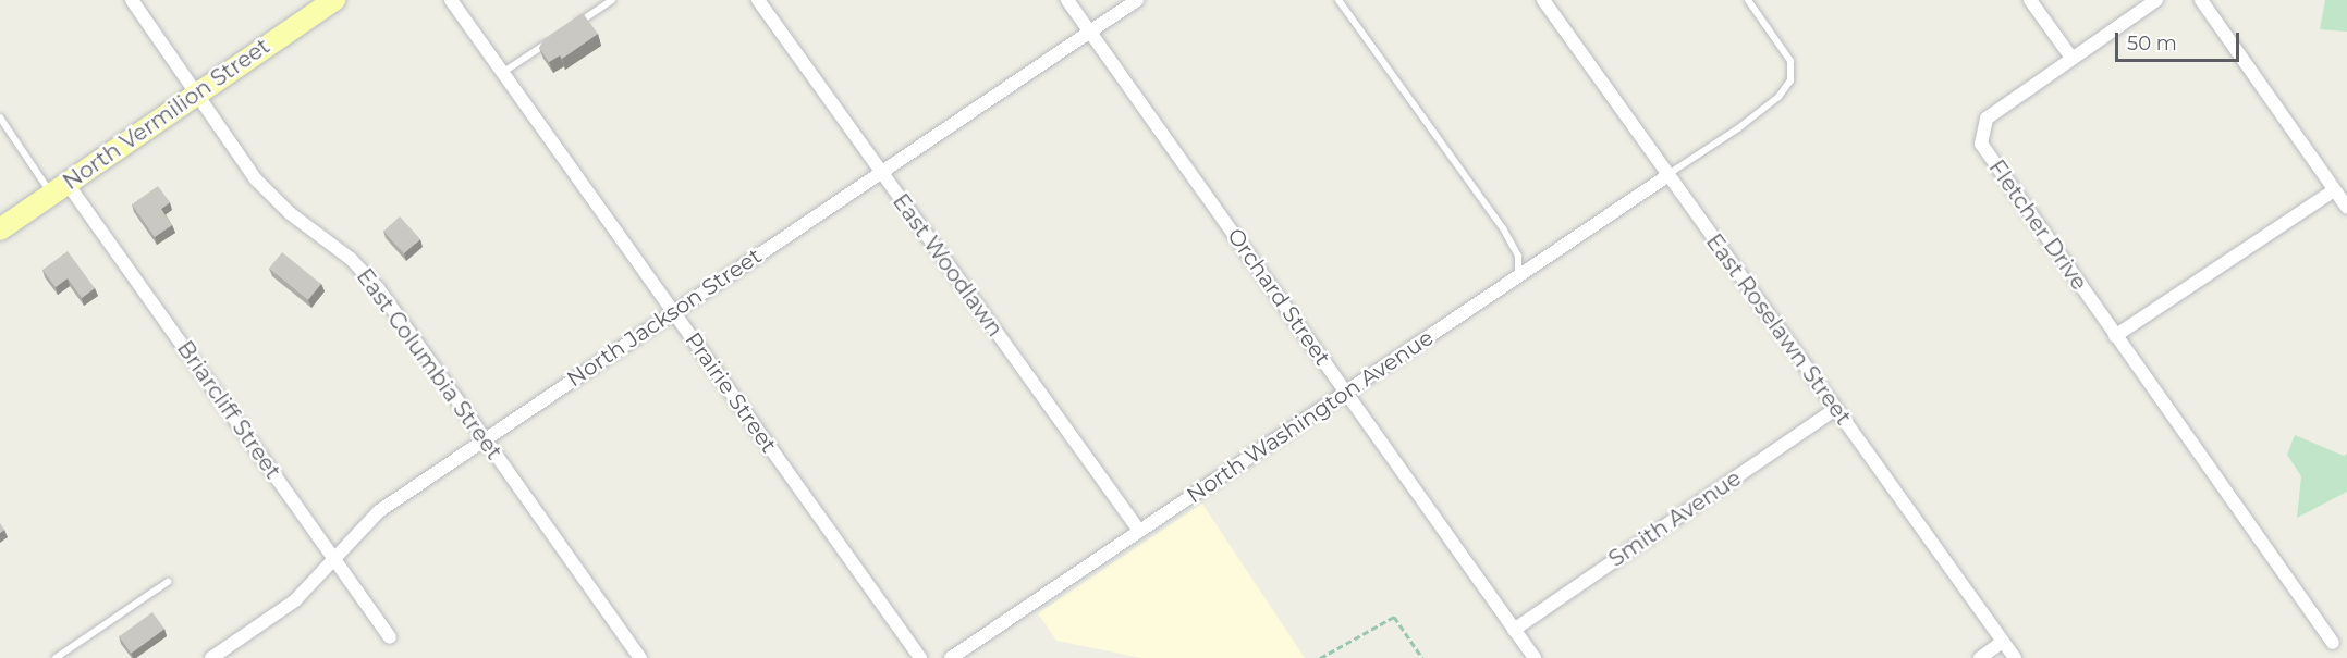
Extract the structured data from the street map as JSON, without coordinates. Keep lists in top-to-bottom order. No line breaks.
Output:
{"streets":{"main road":["North Vermilion Street"],"street":["Fletcher Drive","East Woodlawn","Orchard Street","North Jackson Street","East Roselawn Street","East Columbia Street","Prairie Street","Briarcliff Street","North Washington Avenue","Smith Avenue"]},"crossings":[["North Vermilion Street","East Columbia Street"],["North Vermilion Street","Briarcliff Street"],["East Woodlawn","North Jackson Street"],["East Woodlawn","North Washington Avenue"],["Orchard Street","North Jackson Street"],["Orchard Street","North Washington Avenue"],["Orchard Street","Smith Avenue"],["North Jackson Street","East Columbia Street"],["North Jackson Street","Prairie Street"],["North Jackson Street","Briarcliff Street"],["East Roselawn Street","North Washington Avenue"],["East Roselawn Street","Smith Avenue"]],"scale_bar":"50 m"}
